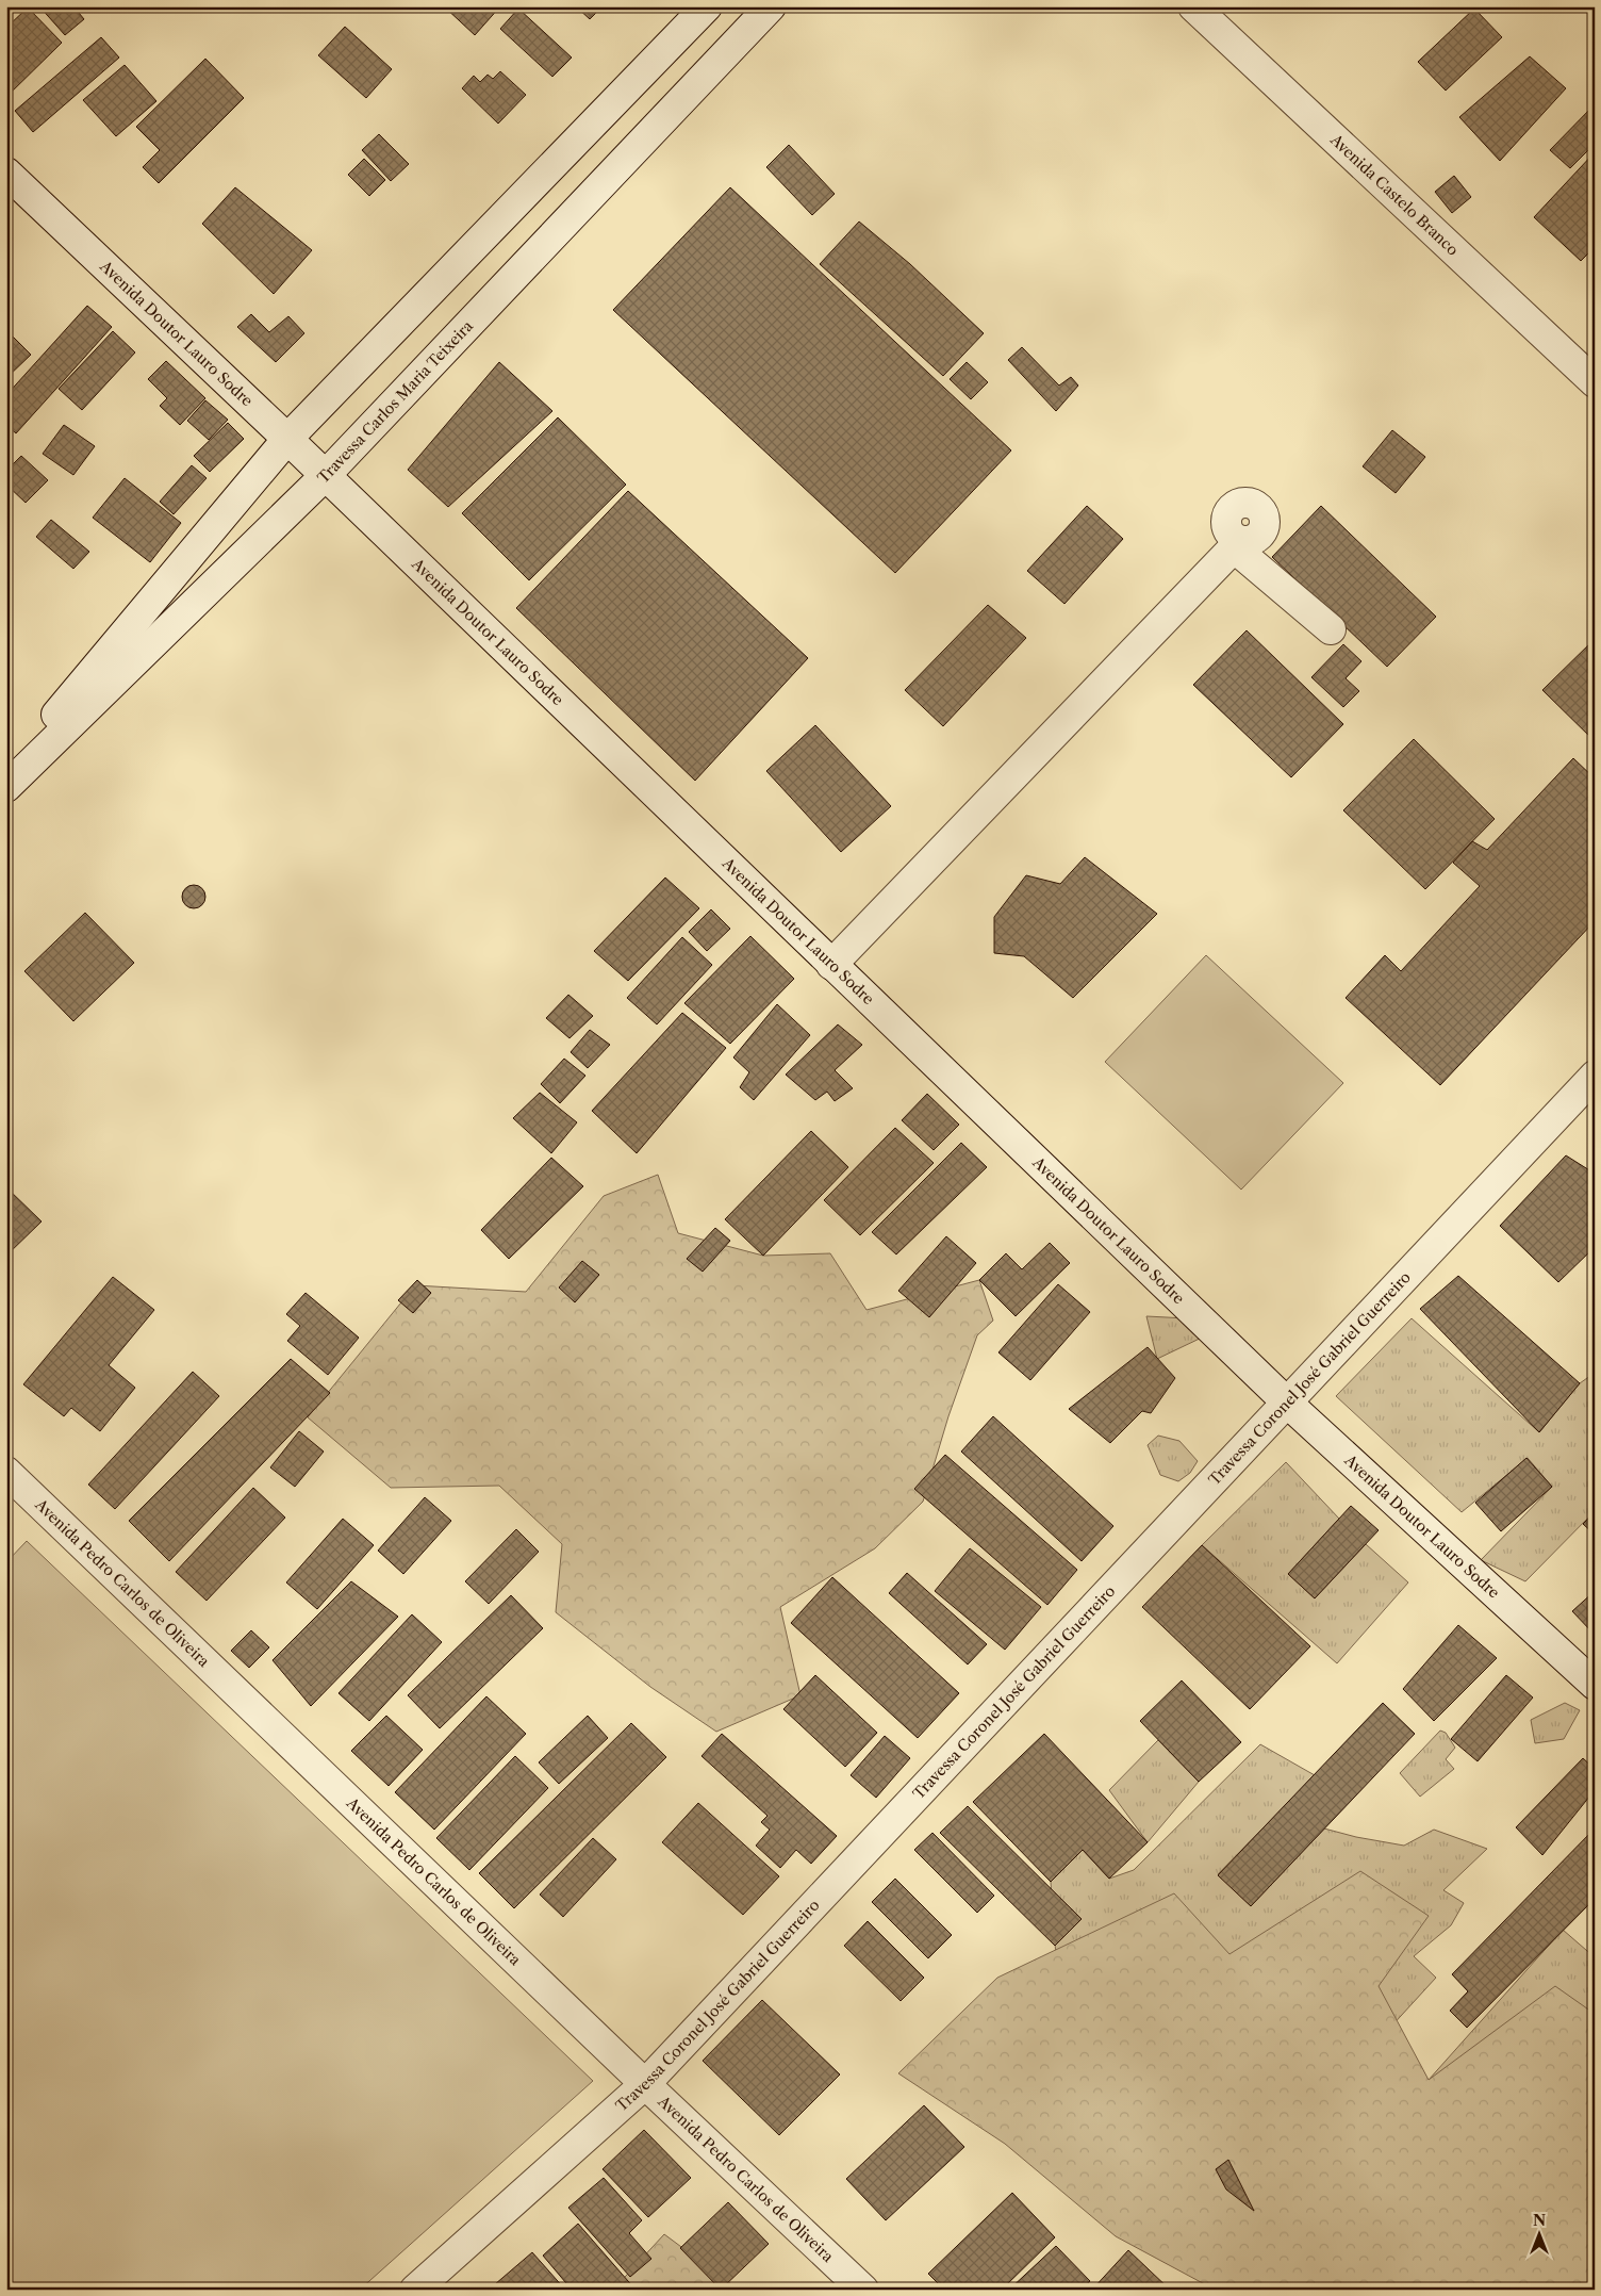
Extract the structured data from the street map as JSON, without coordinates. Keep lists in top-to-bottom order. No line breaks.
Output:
{"streets":{"street":["Avenida Castelo Branco","Avenida Doutor Lauro Sodre","Travessa Carlos Maria Teixeira","Travessa Coronel José Gabriel Guerreiro","Avenida Pedro Carlos de Oliveira"]},"crossings":[["Avenida Doutor Lauro Sodre","Travessa Carlos Maria Teixeira"],["Avenida Doutor Lauro Sodre","Travessa Coronel José Gabriel Guerreiro"],["Travessa Coronel José Gabriel Guerreiro","Avenida Pedro Carlos de Oliveira"]],"north":"top"}
